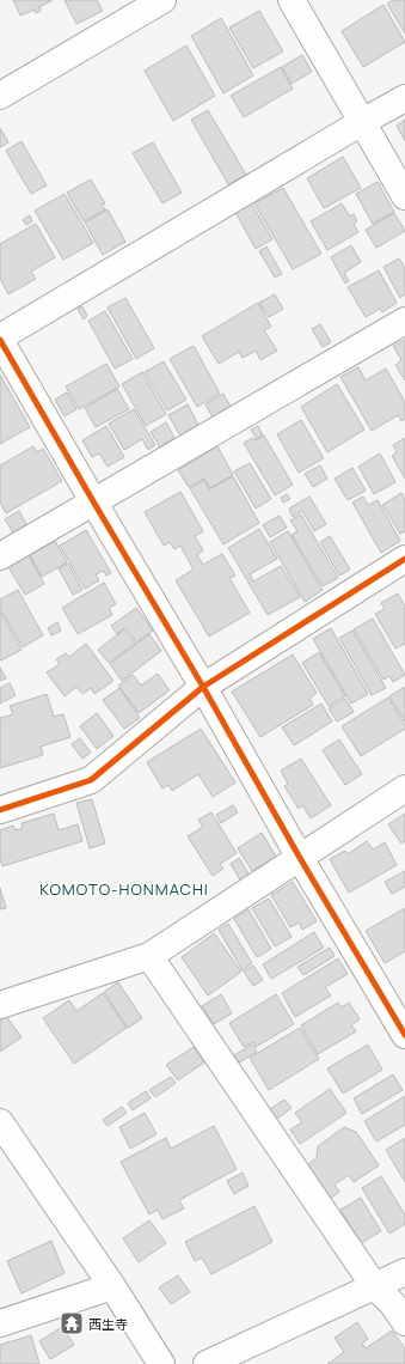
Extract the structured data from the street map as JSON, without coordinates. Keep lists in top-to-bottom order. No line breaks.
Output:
{"districts":["KOMOTO-HONMACHI"],"places":{"temple":["西生寺"]}}
